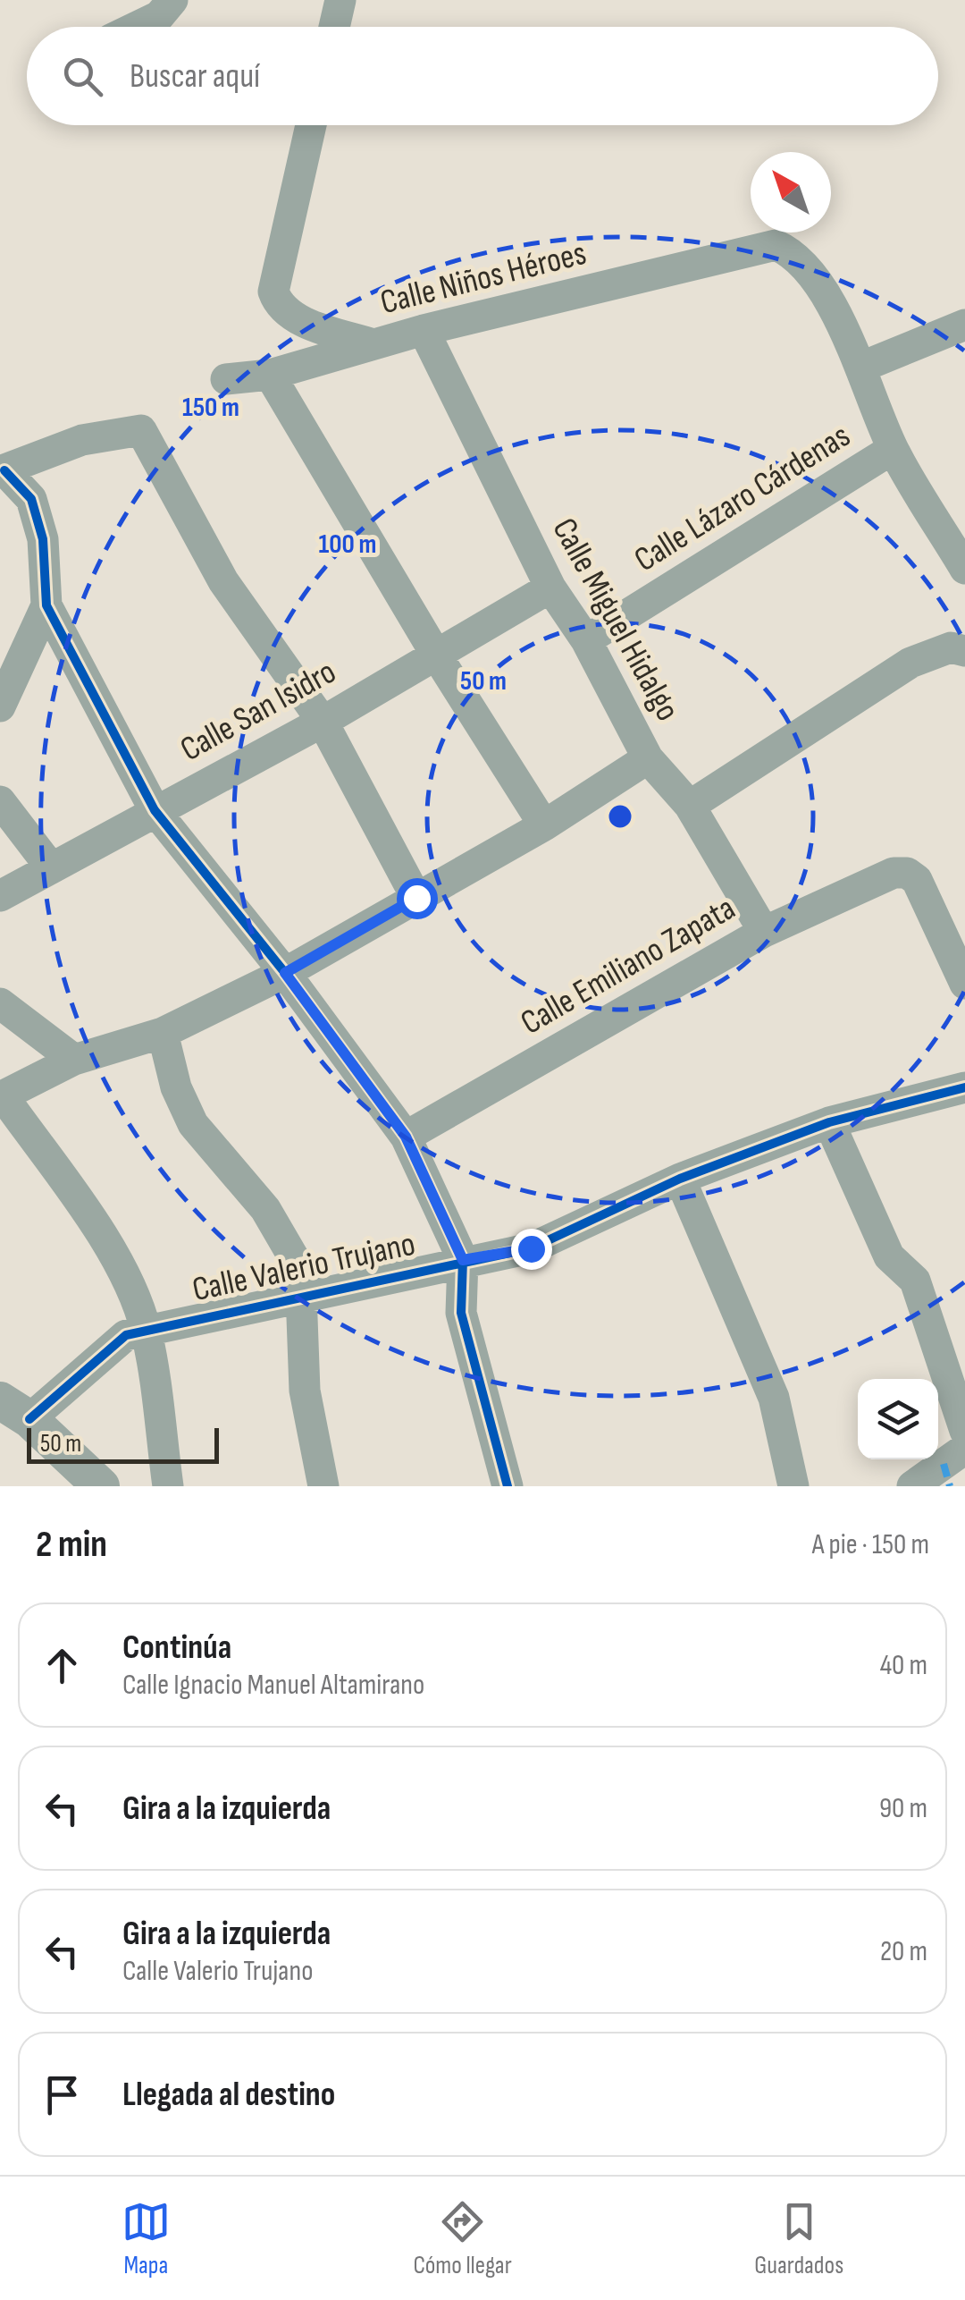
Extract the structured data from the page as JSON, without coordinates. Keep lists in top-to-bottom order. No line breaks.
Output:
{"streets":{"street":["Calle Niños Héroes","Calle Lázaro Cárdenas","Calle Miguel Hidalgo","Calle San Isidro","Calle Emiliano Zapata","Calle Valerio Trujano"]},"crossings":[["Calle Niños Héroes","Calle Miguel Hidalgo"],["Calle Lázaro Cárdenas","Calle Miguel Hidalgo"],["Calle Miguel Hidalgo","Calle San Isidro"],["Calle Miguel Hidalgo","Calle Emiliano Zapata"]],"scale_bar":"50 m","north":"top left","page":{"search":"Buscar aquí","scale":"50 m","heading":["2 min","A pie · 150 m"],"list":[["Continúa","Calle Ignacio Manuel Altamirano","40 m"],["Gira a la izquierda","90 m"],["Gira a la izquierda","Calle Valerio Trujano","20 m"],"Llegada al destino"],"nav":["Mapa","Cómo llegar","Guardados"]},"rings":["150 m","100 m","50 m"]}
